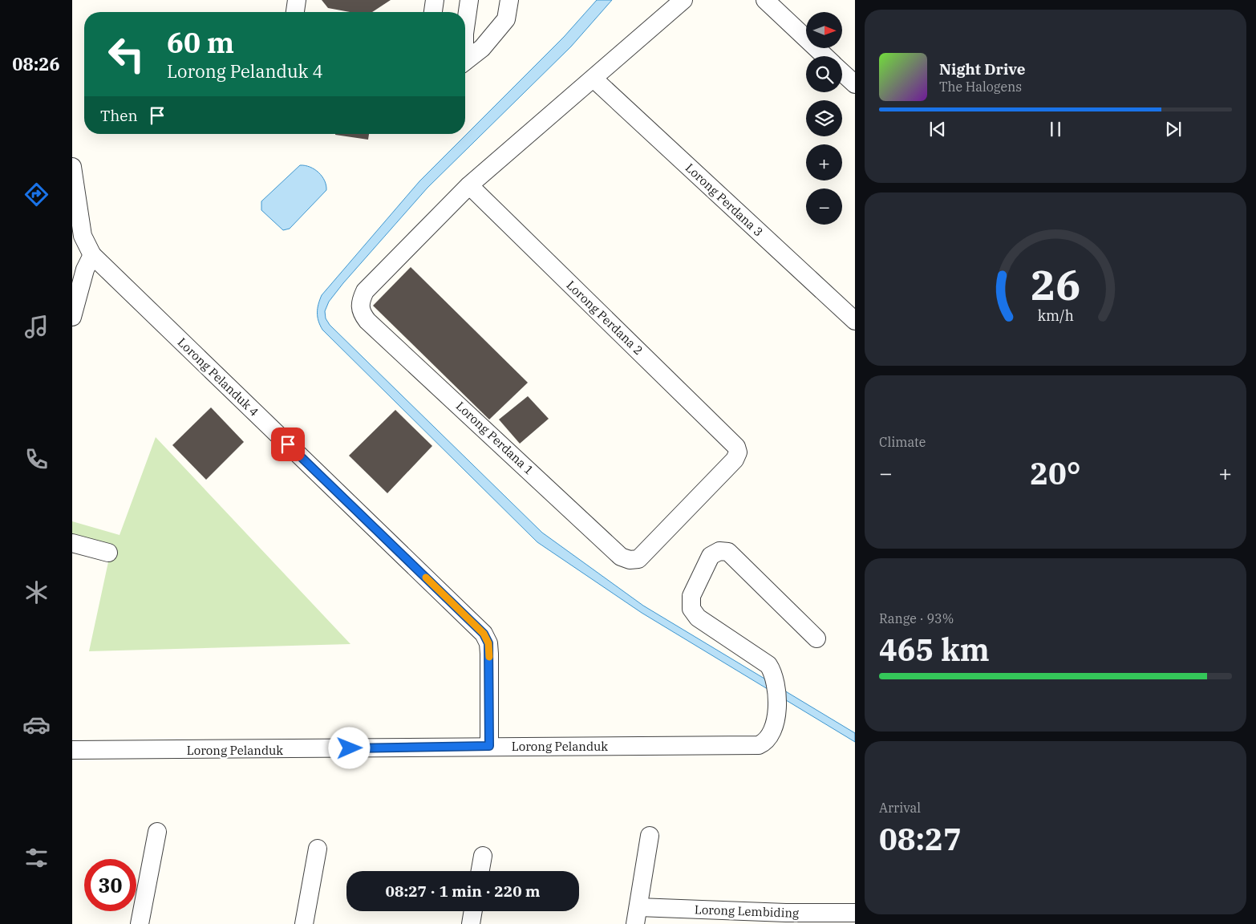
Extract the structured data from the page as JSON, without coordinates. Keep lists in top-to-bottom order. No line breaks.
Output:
{"streets":{"street":["Lorong Perdana 3","Lorong Perdana 2","Lorong Pelanduk 4","Lorong Perdana 1","Lorong Pelanduk","Lorong Lembiding"]},"crossings":[["Lorong Perdana 2","Lorong Perdana 1"],["Lorong Pelanduk 4","Lorong Pelanduk"]],"north":"right","page":{"tabs":"08:26","map_buttons":["+","−"],"turn":["60 m","Lorong Pelanduk 4"],"song":["Night Drive","The Halogens"],"then":"Then","tile":["Climate",["Range · 93%","465 km"],["Arrival","08:27"]],"heat":["−","20°","+"],"limit":"30","trip":"08:27 · 1 min · 220 m","gauge":["26","km/h"]}}
